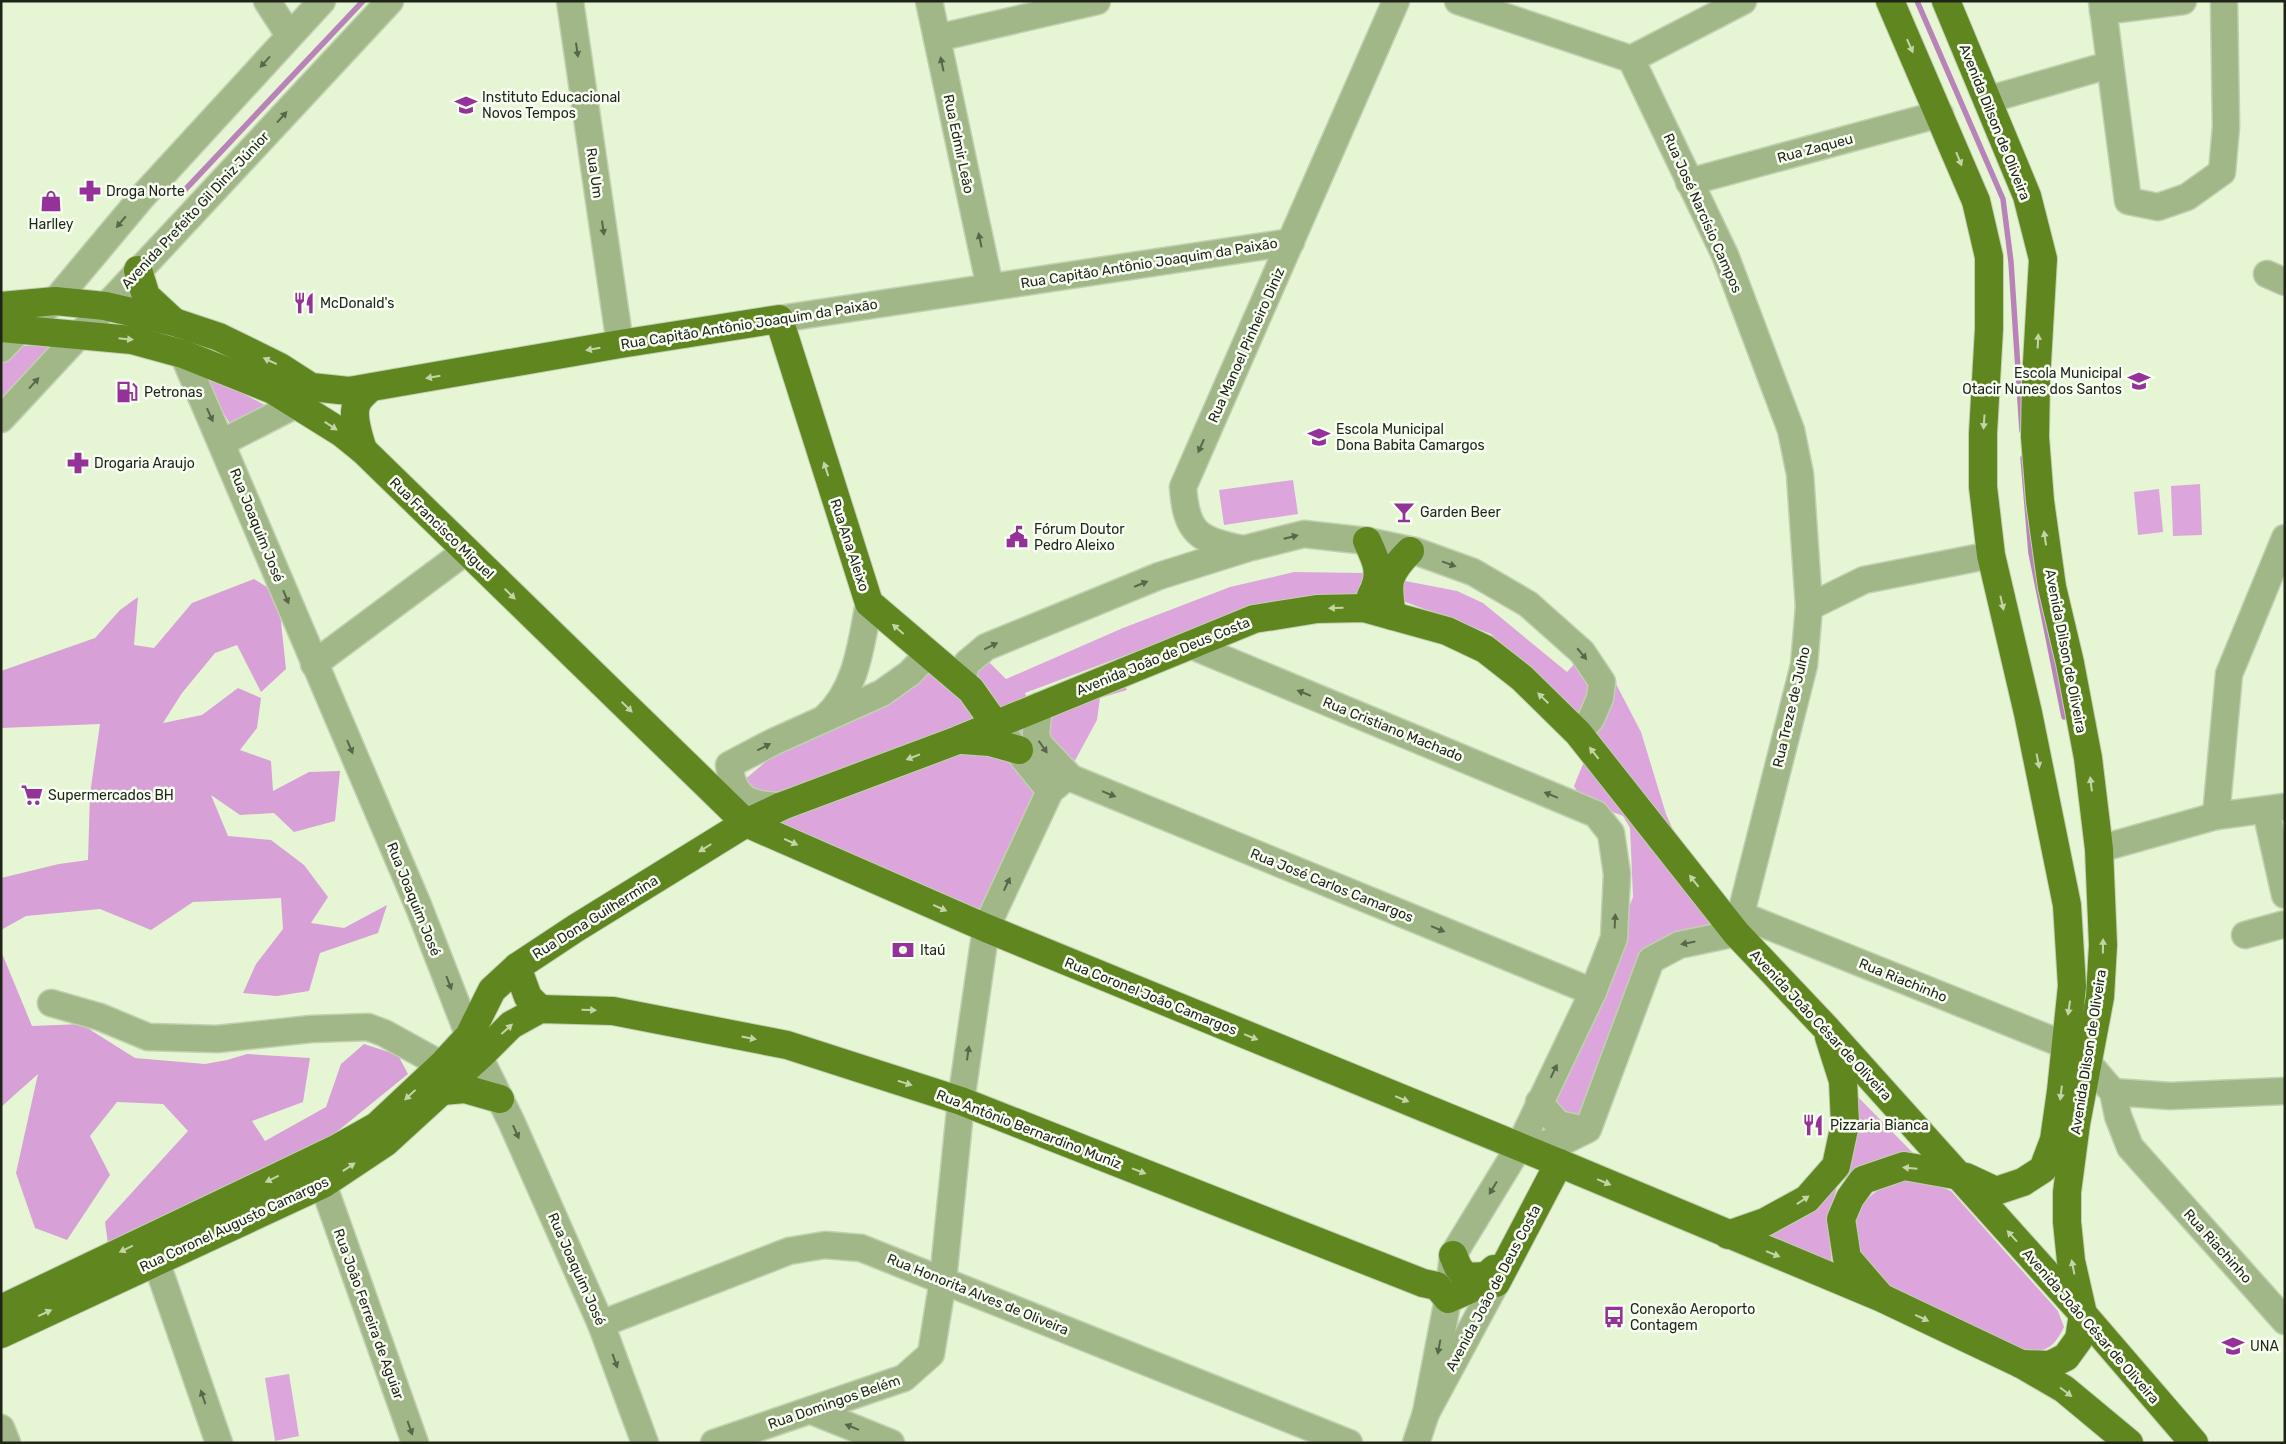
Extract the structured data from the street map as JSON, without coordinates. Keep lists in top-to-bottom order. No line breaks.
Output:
{"streets":{"main road":["Avenida Dilson de Oliveira","Rua Capitão Antônio Joaquim da Paixão","Rua Francisco Miguel","Rua Ana Aleixo","Avenida João de Deus Costa","Rua Dona Guilhermina","Rua Coronel João Camargos","Avenida João César de Oliveira","Rua Antônio Bernardino Muniz","Rua Coronel Augusto Camargos"],"street":["Rua Edmir Leão","Rua Zaqueu","Rua Um","Avenida Prefeito Gil Diniz Júnior","Rua José Narcísio Campos","Rua Manoel Pinheiro Diniz","Rua Joaquim José","Rua Treze de Julho","Rua Cristiano Machado","Rua José Carlos Camargos","Rua Riachinho","Rua Honorita Alves de Oliveira","Rua João Ferreira de Aguiar","Rua Domingos Belém"]},"crossings":[["Avenida Dilson de Oliveira","Rua Zaqueu"],["Avenida Dilson de Oliveira","Rua Riachinho"],["Avenida Dilson de Oliveira","Avenida João César de Oliveira"],["Rua Edmir Leão","Rua Capitão Antônio Joaquim da Paixão"],["Rua Zaqueu","Rua José Narcísio Campos"],["Rua Um","Rua Capitão Antônio Joaquim da Paixão"],["Avenida Prefeito Gil Diniz Júnior","Rua Francisco Miguel"],["Rua José Narcísio Campos","Rua Treze de Julho"],["Rua Capitão Antônio Joaquim da Paixão","Rua Manoel Pinheiro Diniz"],["Rua Capitão Antônio Joaquim da Paixão","Rua Francisco Miguel"],["Rua Capitão Antônio Joaquim da Paixão","Rua Ana Aleixo"],["Rua Joaquim José","Rua Francisco Miguel"],["Rua Joaquim José","Rua Dona Guilhermina"],["Rua Joaquim José","Rua Coronel Augusto Camargos"],["Rua Joaquim José","Rua Honorita Alves de Oliveira"],["Rua Francisco Miguel","Avenida João de Deus Costa"],["Rua Francisco Miguel","Rua Dona Guilhermina"],["Rua Francisco Miguel","Rua Coronel João Camargos"],["Rua Ana Aleixo","Avenida João de Deus Costa"],["Avenida João de Deus Costa","Rua Cristiano Machado"],["Avenida João de Deus Costa","Rua José Carlos Camargos"],["Avenida João de Deus Costa","Rua Dona Guilhermina"],["Avenida João de Deus Costa","Rua Coronel João Camargos"],["Avenida João de Deus Costa","Avenida João César de Oliveira"],["Avenida João de Deus Costa","Rua Antônio Bernardino Muniz"],["Rua Treze de Julho","Rua Riachinho"],["Rua Treze de Julho","Avenida João César de Oliveira"],["Rua José Carlos Camargos","Rua Domingos Belém"],["Rua Dona Guilhermina","Rua Coronel João Camargos"],["Rua Dona Guilhermina","Rua Coronel Augusto Camargos"],["Rua Riachinho","Avenida João César de Oliveira"],["Rua Coronel João Camargos","Rua Domingos Belém"],["Rua Antônio Bernardino Muniz","Rua Coronel Augusto Camargos"],["Rua Antônio Bernardino Muniz","Rua Domingos Belém"],["Rua Coronel Augusto Camargos","Rua João Ferreira de Aguiar"],["Rua Honorita Alves de Oliveira","Rua Domingos Belém"]],"one_way":["Rua Edmir Leão","Rua Um","Rua Manoel Pinheiro Diniz","Rua Joaquim José","Rua Ana Aleixo","Rua Cristiano Machado","Rua José Carlos Camargos","Rua Dona Guilhermina","Rua Coronel João Camargos","Rua Antônio Bernardino Muniz","Rua Domingos Belém"],"places":{"school or university":["Instituto Educacional Novos Tempos","Escola Municipal Otacir Nunes dos Santos","Escola Municipal Dona Babita Camargos","UNA"],"pharmacy":["Droga Norte","Drogaria Araujo"],"shop":["Harlley"],"restaurant":["McDonald's","Pizzaria Bianca"],"fuel station":["Petronas"],"bar":["Garden Beer"],"public building":["Fórum Doutor Pedro Aleixo"],"supermarket":["Supermercados BH"],"bank":["Itaú"],"bus stop":["Conexão Aeroporto Contagem"]}}
